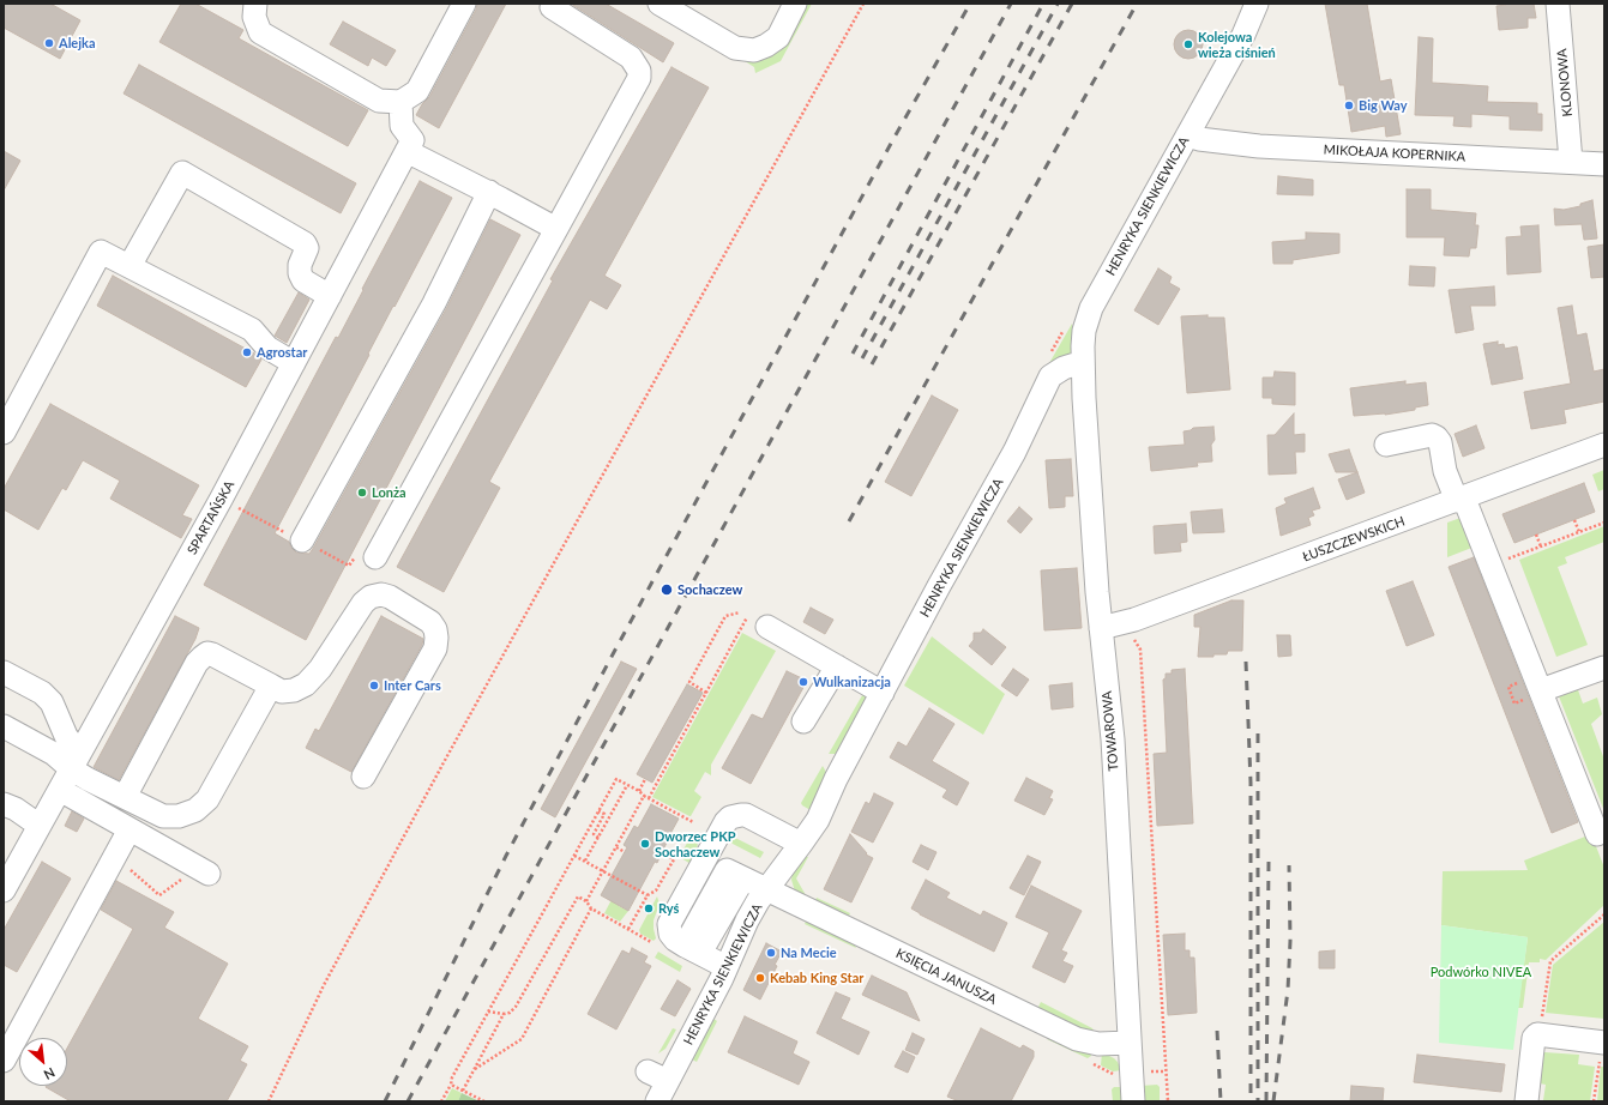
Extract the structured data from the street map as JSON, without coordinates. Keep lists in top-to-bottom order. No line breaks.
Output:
{"streets":{"street":["KLONOWA","MIKOŁAJA KOPERNIKA","HENRYKA SIENKIEWICZA","SPARTAŃSKA","ŁUSZCZEWSKICH","TOWAROWA","KSIĘCIA JANUSZA"]},"crossings":[["KLONOWA","MIKOŁAJA KOPERNIKA"],["MIKOŁAJA KOPERNIKA","HENRYKA SIENKIEWICZA"],["HENRYKA SIENKIEWICZA","TOWAROWA"],["HENRYKA SIENKIEWICZA","KSIĘCIA JANUSZA"],["ŁUSZCZEWSKICH","TOWAROWA"],["TOWAROWA","KSIĘCIA JANUSZA"]],"parks":["Podwórko NIVEA"],"places":["Alejka","Kolejowa wieża ciśnień","Big Way","Agrostar","Lonża","Sochaczew","Wulkanizacja","Inter Cars","Dworzec PKP Sochaczew","Ryś","Na Mecie","Kebab King Star"],"north":"bottom right"}
